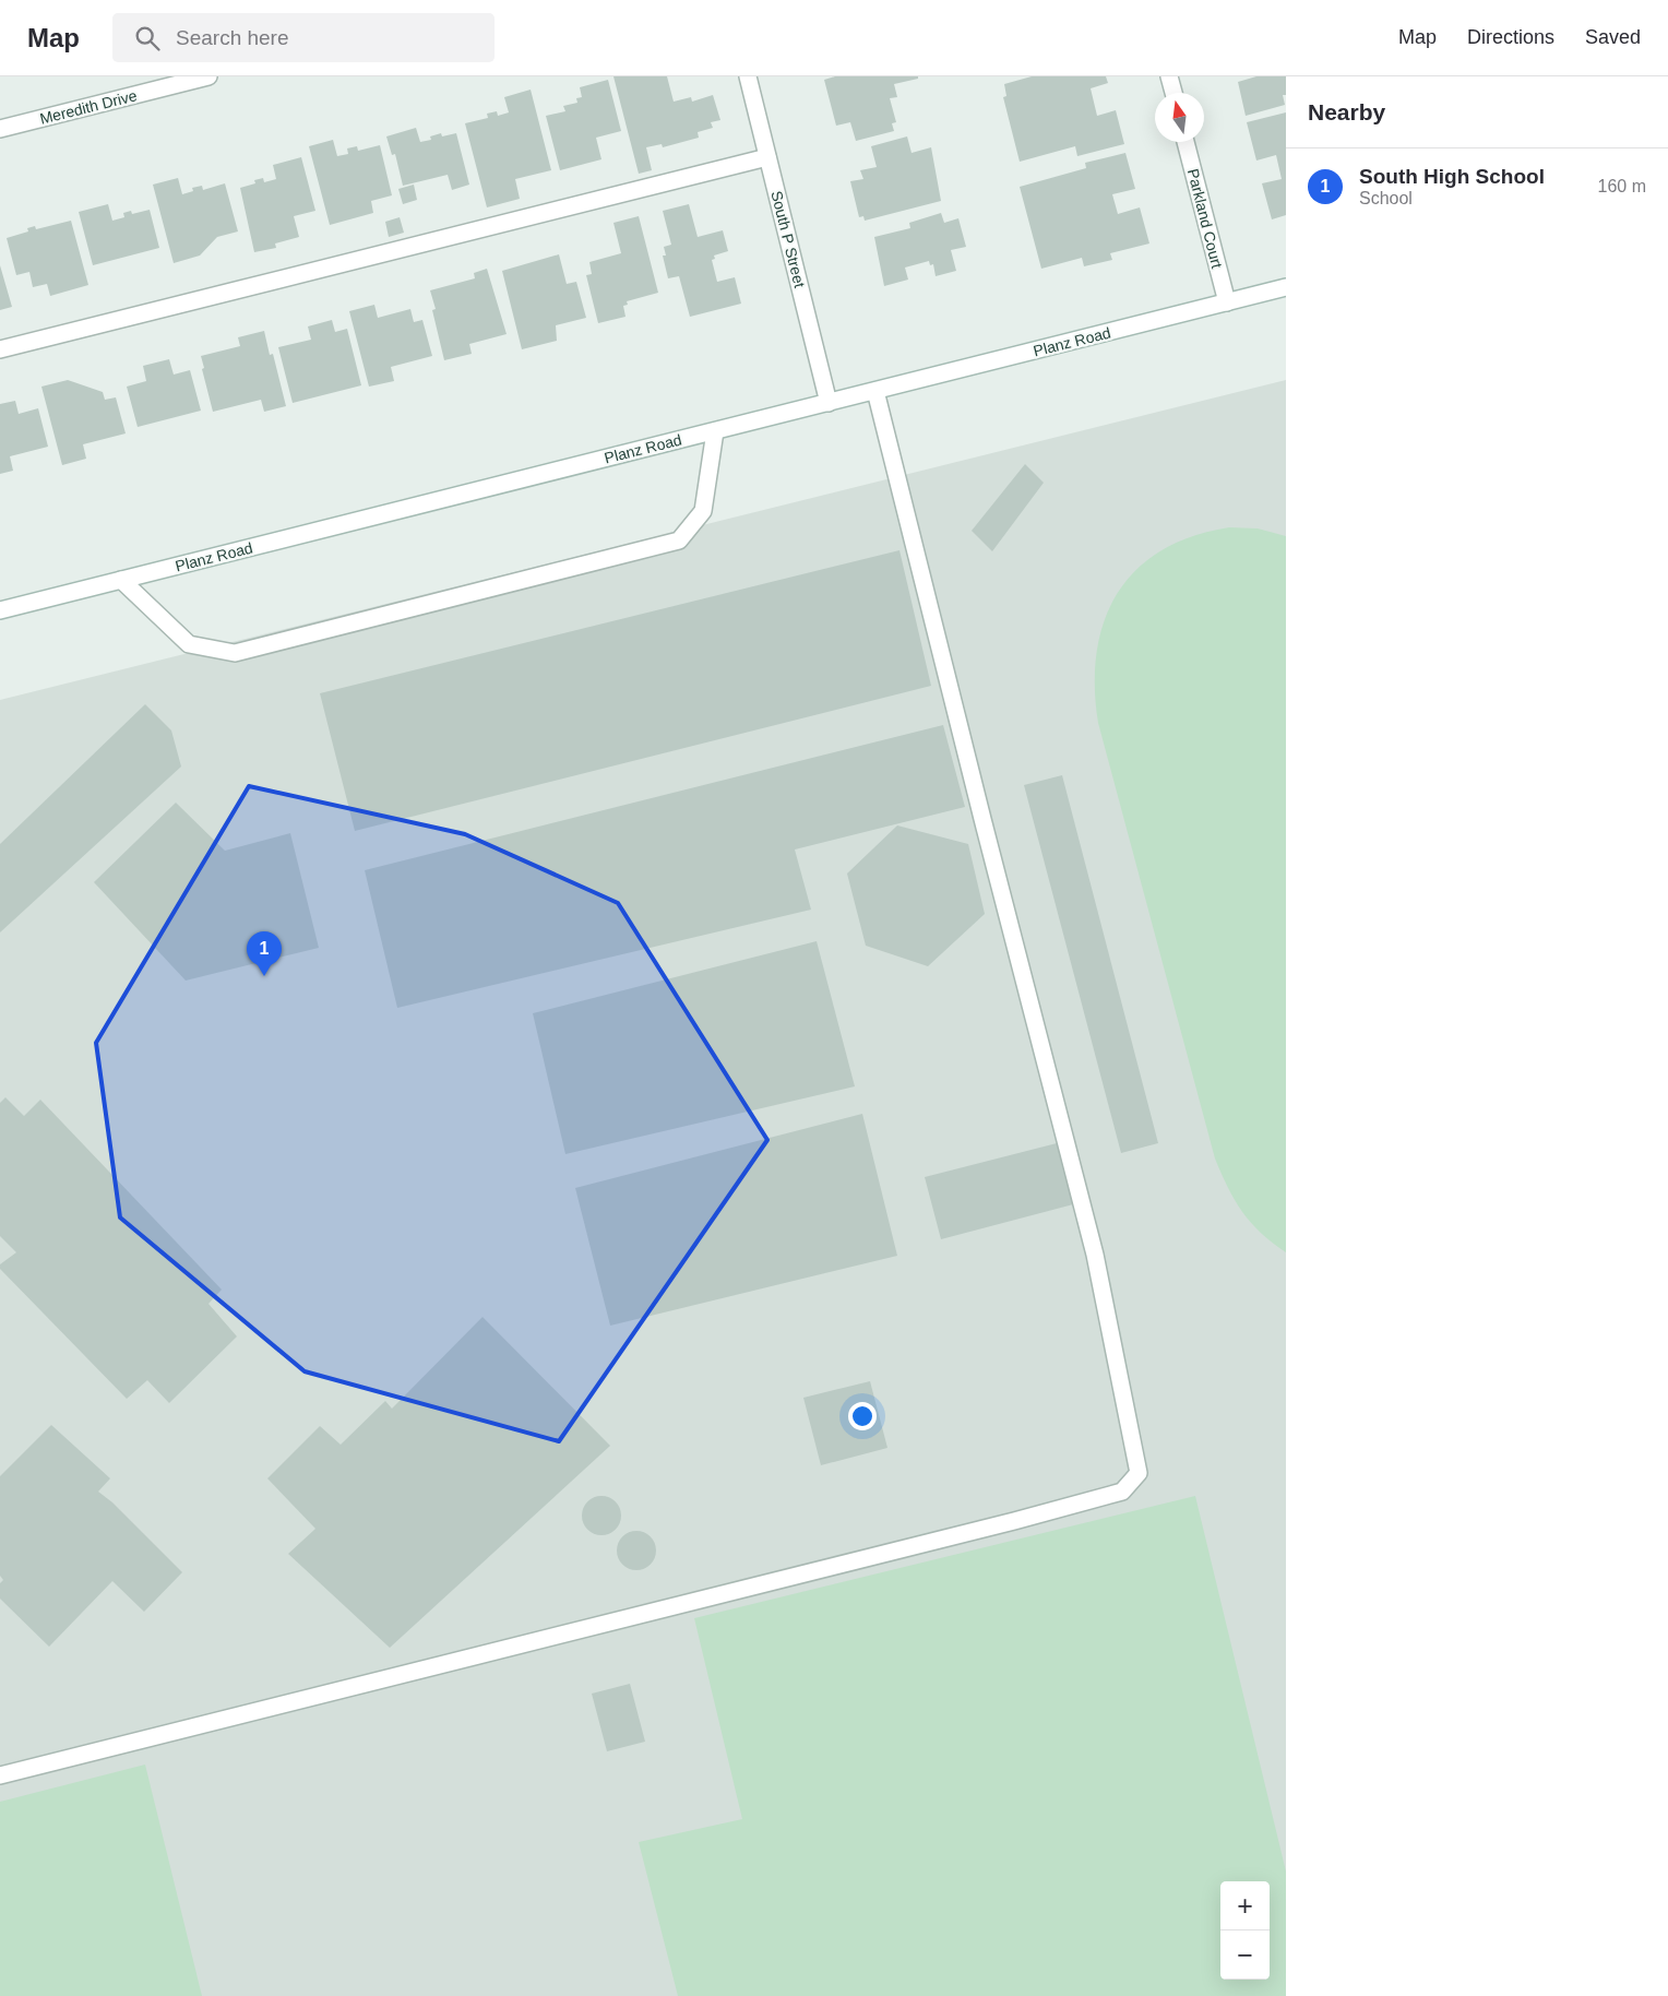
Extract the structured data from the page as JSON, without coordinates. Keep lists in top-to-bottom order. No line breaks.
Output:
{"streets":{"street":["Meredith Drive","Parkland Court","South P Street","Planz Road"]},"crossings":[["Parkland Court","Planz Road"],["South P Street","Planz Road"]],"north":"top","page":{"header":"Map","search":"Search here","nav":["Map","Directions","Saved"],"heading":"Nearby","list":[{"mark":"1","name":"South High School","note":"School","value":"160 m"}],"pins":"1","map_buttons":["+","−"]}}
